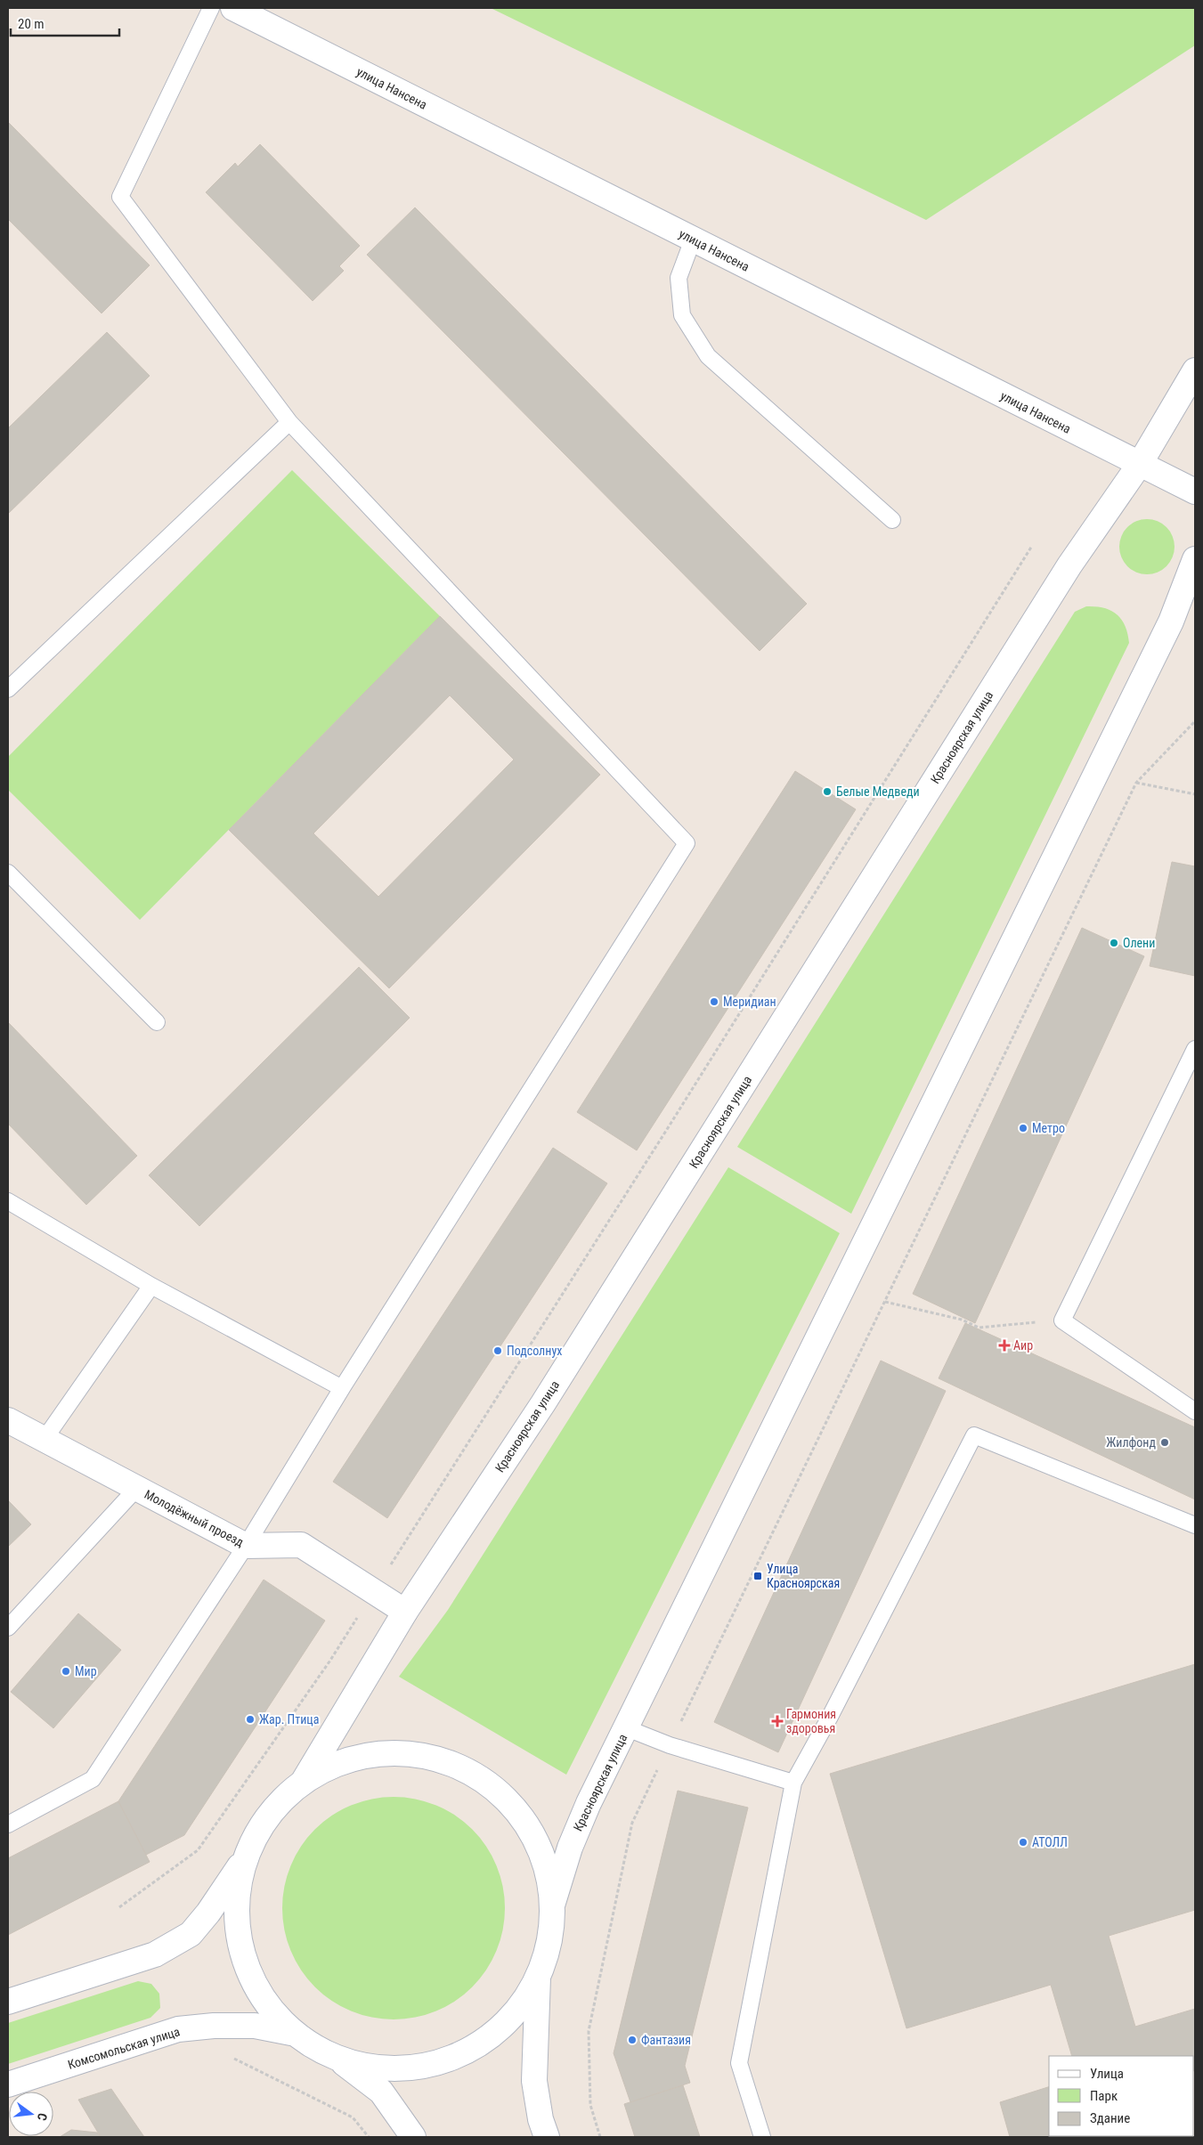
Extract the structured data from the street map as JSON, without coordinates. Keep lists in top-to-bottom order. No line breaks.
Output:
{"streets":{"main road":["улица Нансена","Красноярская улица","Молодёжный проезд","Комсомольская улица"]},"crossings":[["улица Нансена","Красноярская улица"],["Красноярская улица","Молодёжный проезд"],["Красноярская улица","Комсомольская улица"]],"places":{"other":["Белые Медведи","Олени","Меридиан","Метро","Подсолнух","Жилфонд","Мир","Жар. Птица","АТОЛЛ","Фантазия"],"health":["Аир","Гармония здоровья"],"transit":["Улица Красноярская"]},"legend":["Улица","Парк","Здание"],"scale_bar":"20 m","north":"right"}
